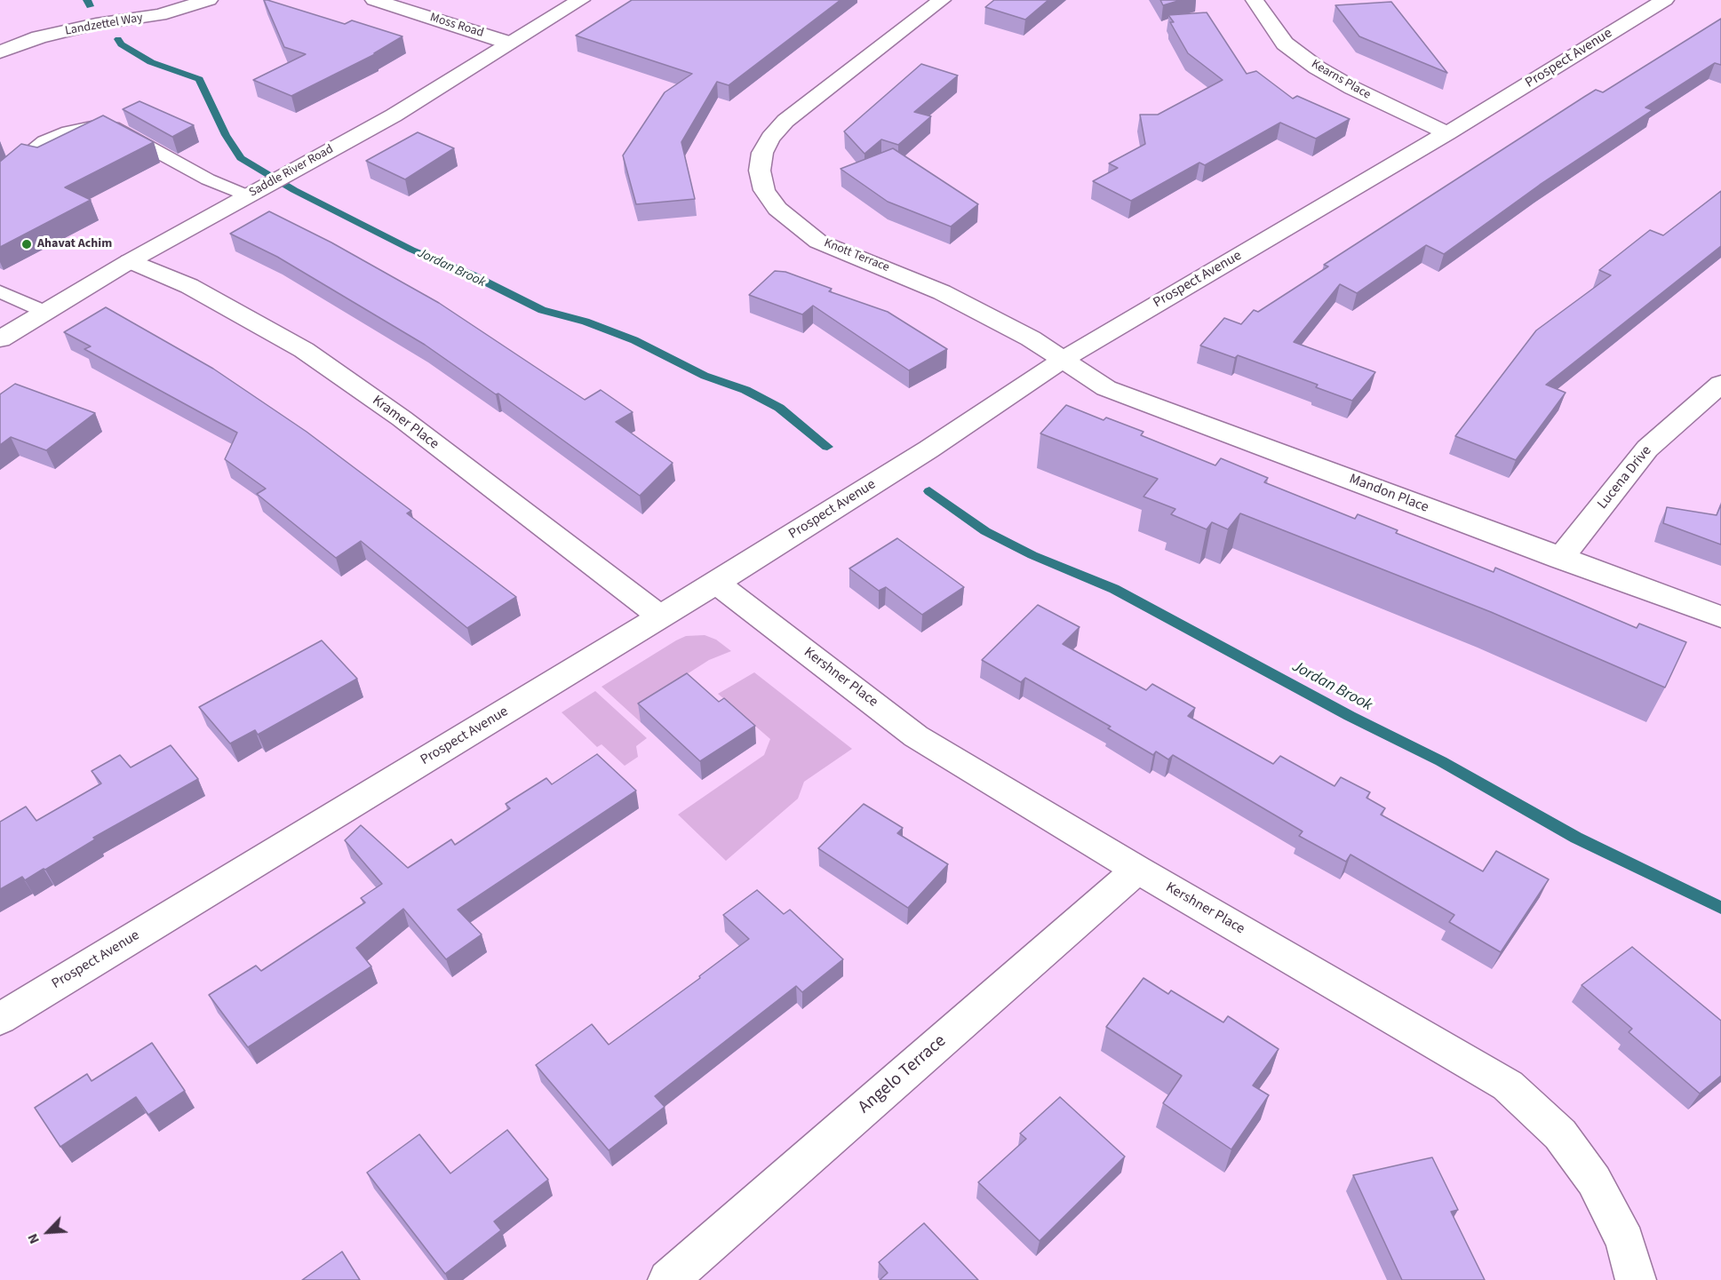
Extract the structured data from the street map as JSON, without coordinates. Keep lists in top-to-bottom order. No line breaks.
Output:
{"streets":{"street":["Landzettel Way","Moss Road","Prospect Avenue","Kearns Place","Saddle River Road","Knott Terrace","Kramer Place","Lucena Drive","Mandon Place","Kershner Place","Angelo Terrace"]},"crossings":[["Moss Road","Saddle River Road"],["Prospect Avenue","Kearns Place"],["Prospect Avenue","Knott Terrace"],["Prospect Avenue","Kramer Place"],["Prospect Avenue","Mandon Place"],["Prospect Avenue","Kershner Place"],["Saddle River Road","Kramer Place"],["Knott Terrace","Mandon Place"],["Lucena Drive","Mandon Place"],["Kershner Place","Angelo Terrace"]],"water":["Jordan Brook"],"places":["Ahavat Achim"],"north":"bottom left"}
